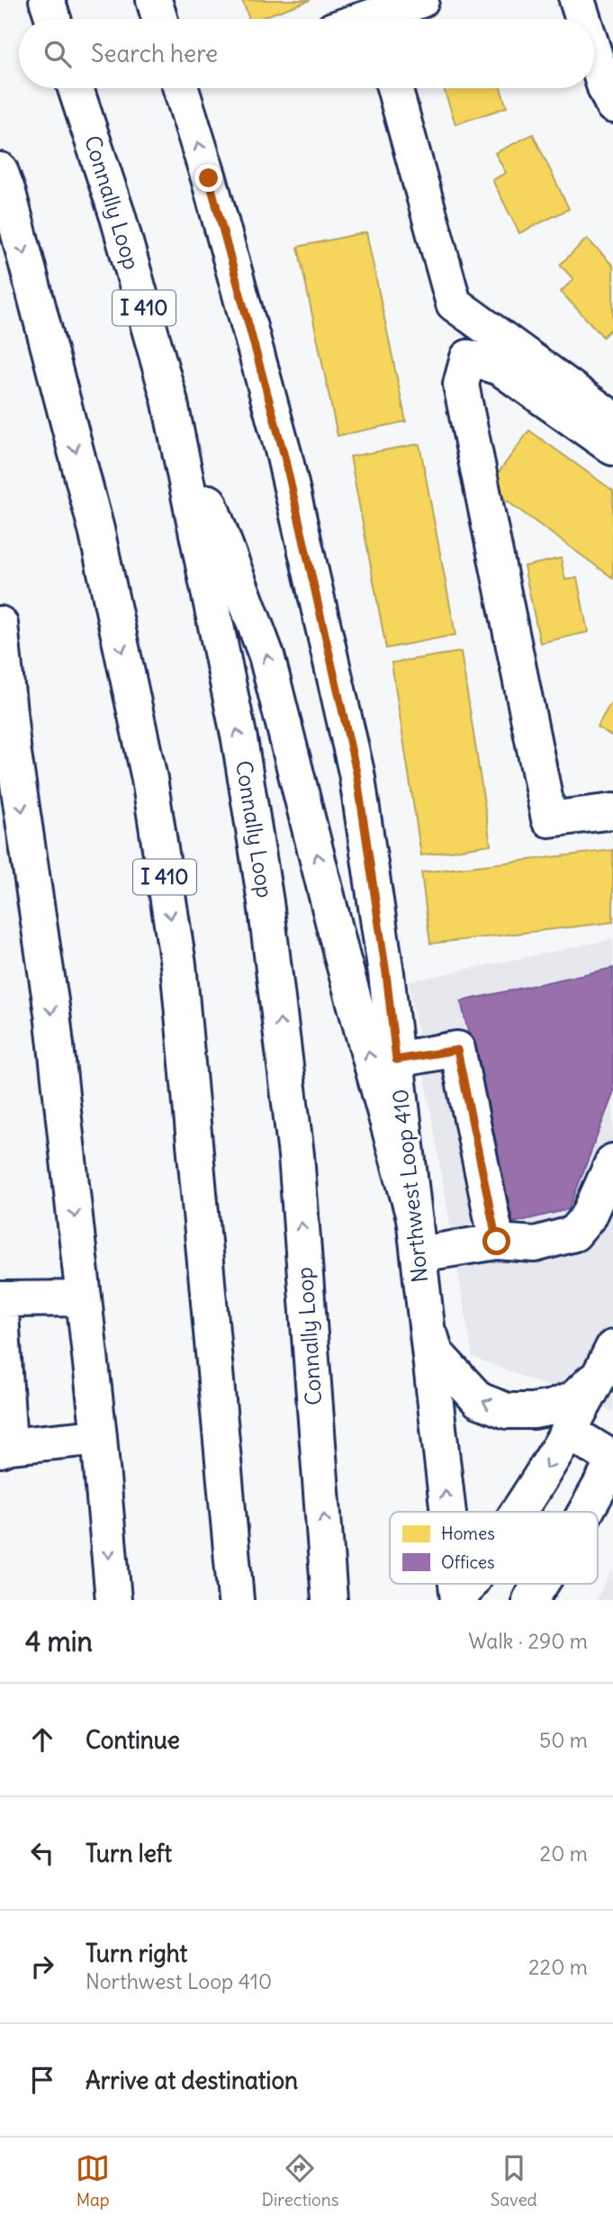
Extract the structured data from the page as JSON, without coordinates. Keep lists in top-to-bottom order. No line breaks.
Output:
{"streets":{"main road":["Connally Loop","I 410","Northwest Loop 410"]},"legend":["Homes","Offices"],"page":{"search":"Search here","heading":["4 min","Walk · 290 m"],"list":[["Continue","50 m"],["Turn left","20 m"],["Turn right","Northwest Loop 410","220 m"],"Arrive at destination"],"nav":["Map","Directions","Saved"]}}
